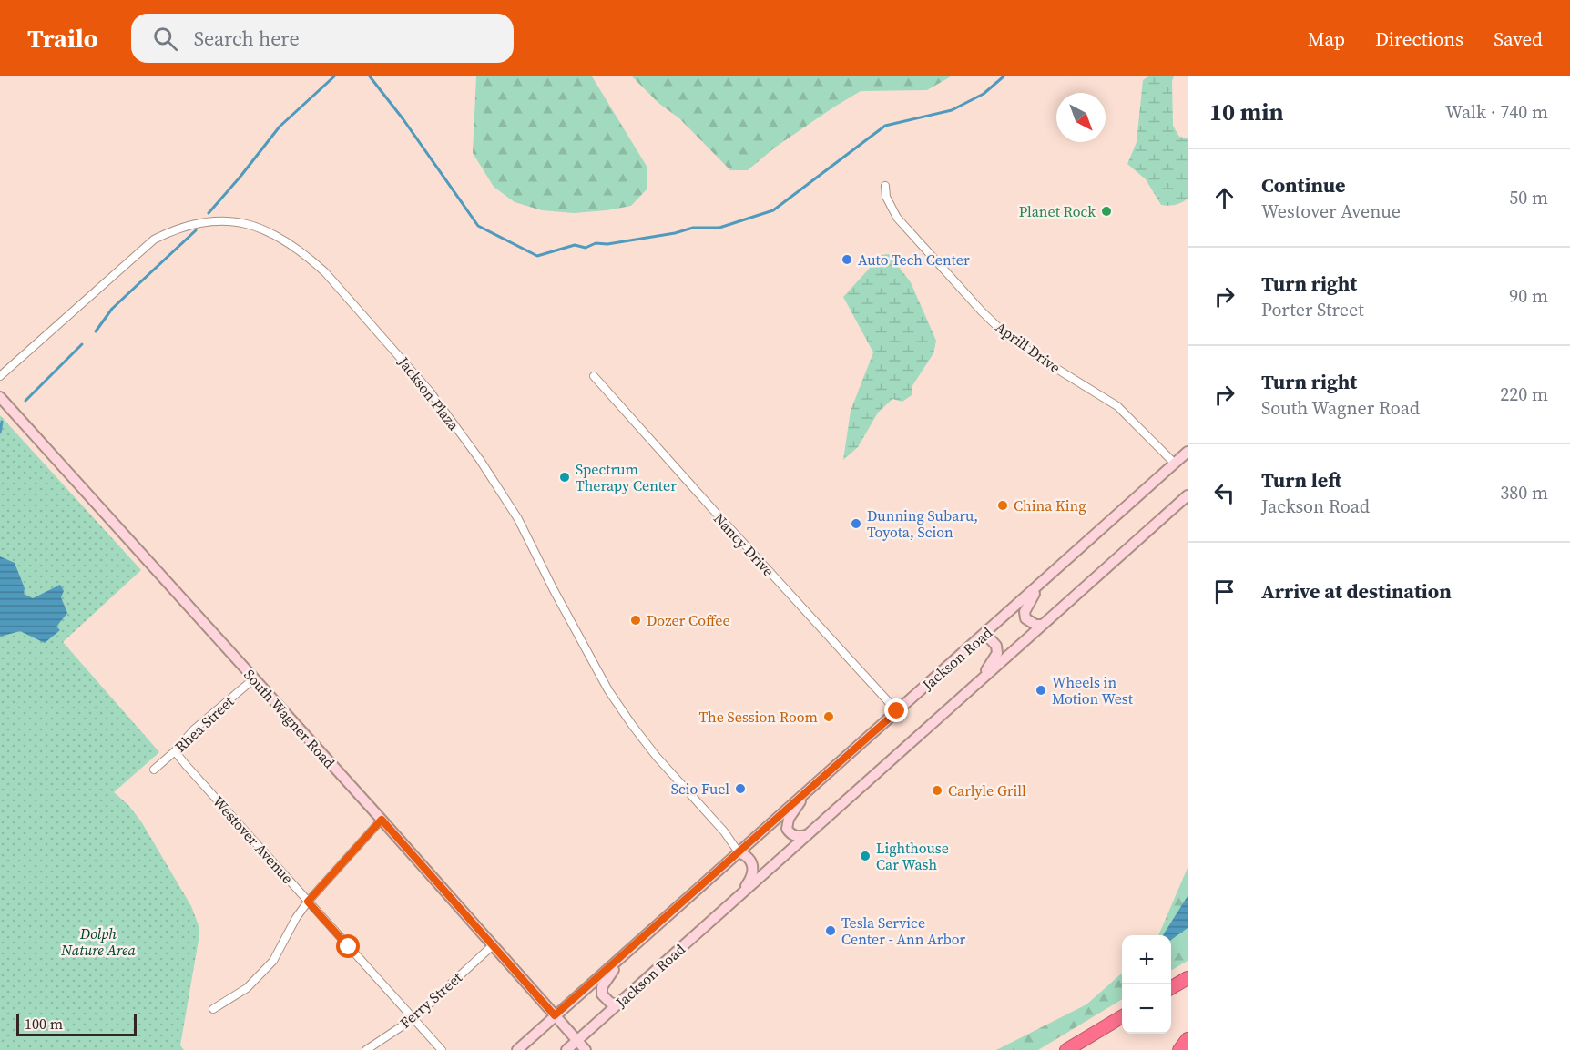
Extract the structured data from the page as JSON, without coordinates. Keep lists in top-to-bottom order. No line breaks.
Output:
{"streets":{"main road":["Jackson Road","South Wagner Road"],"street":["Aprill Drive","Jackson Plaza","Nancy Drive","Rhea Street","Westover Avenue","Ferry Street"]},"crossings":[["Aprill Drive","Jackson Road"],["Jackson Plaza","Jackson Road"],["Nancy Drive","Jackson Road"],["Jackson Road","South Wagner Road"],["South Wagner Road","Rhea Street"],["South Wagner Road","Ferry Street"],["Rhea Street","Westover Avenue"],["Westover Avenue","Ferry Street"]],"parks":["Dolph Nature Area"],"places":["Planet Rock","Auto Tech Center","Spectrum Therapy Center","China King","Dunning Subaru, Toyota, Scion","Dozer Coffee","Wheels in Motion West","The Session Room","Scio Fuel","Carlyle Grill","Lighthouse Car Wash","Tesla Service Center - Ann Arbor"],"scale_bar":"100 m","north":"bottom right","page":{"header":"Trailo","search":"Search here","nav":["Map","Directions","Saved"],"heading":["10 min","Walk · 740 m"],"list":[["Continue","Westover Avenue","50 m"],["Turn right","Porter Street","90 m"],["Turn right","South Wagner Road","220 m"],["Turn left","Jackson Road","380 m"],"Arrive at destination"],"map_buttons":["+","−"],"scale":"100 m"}}
